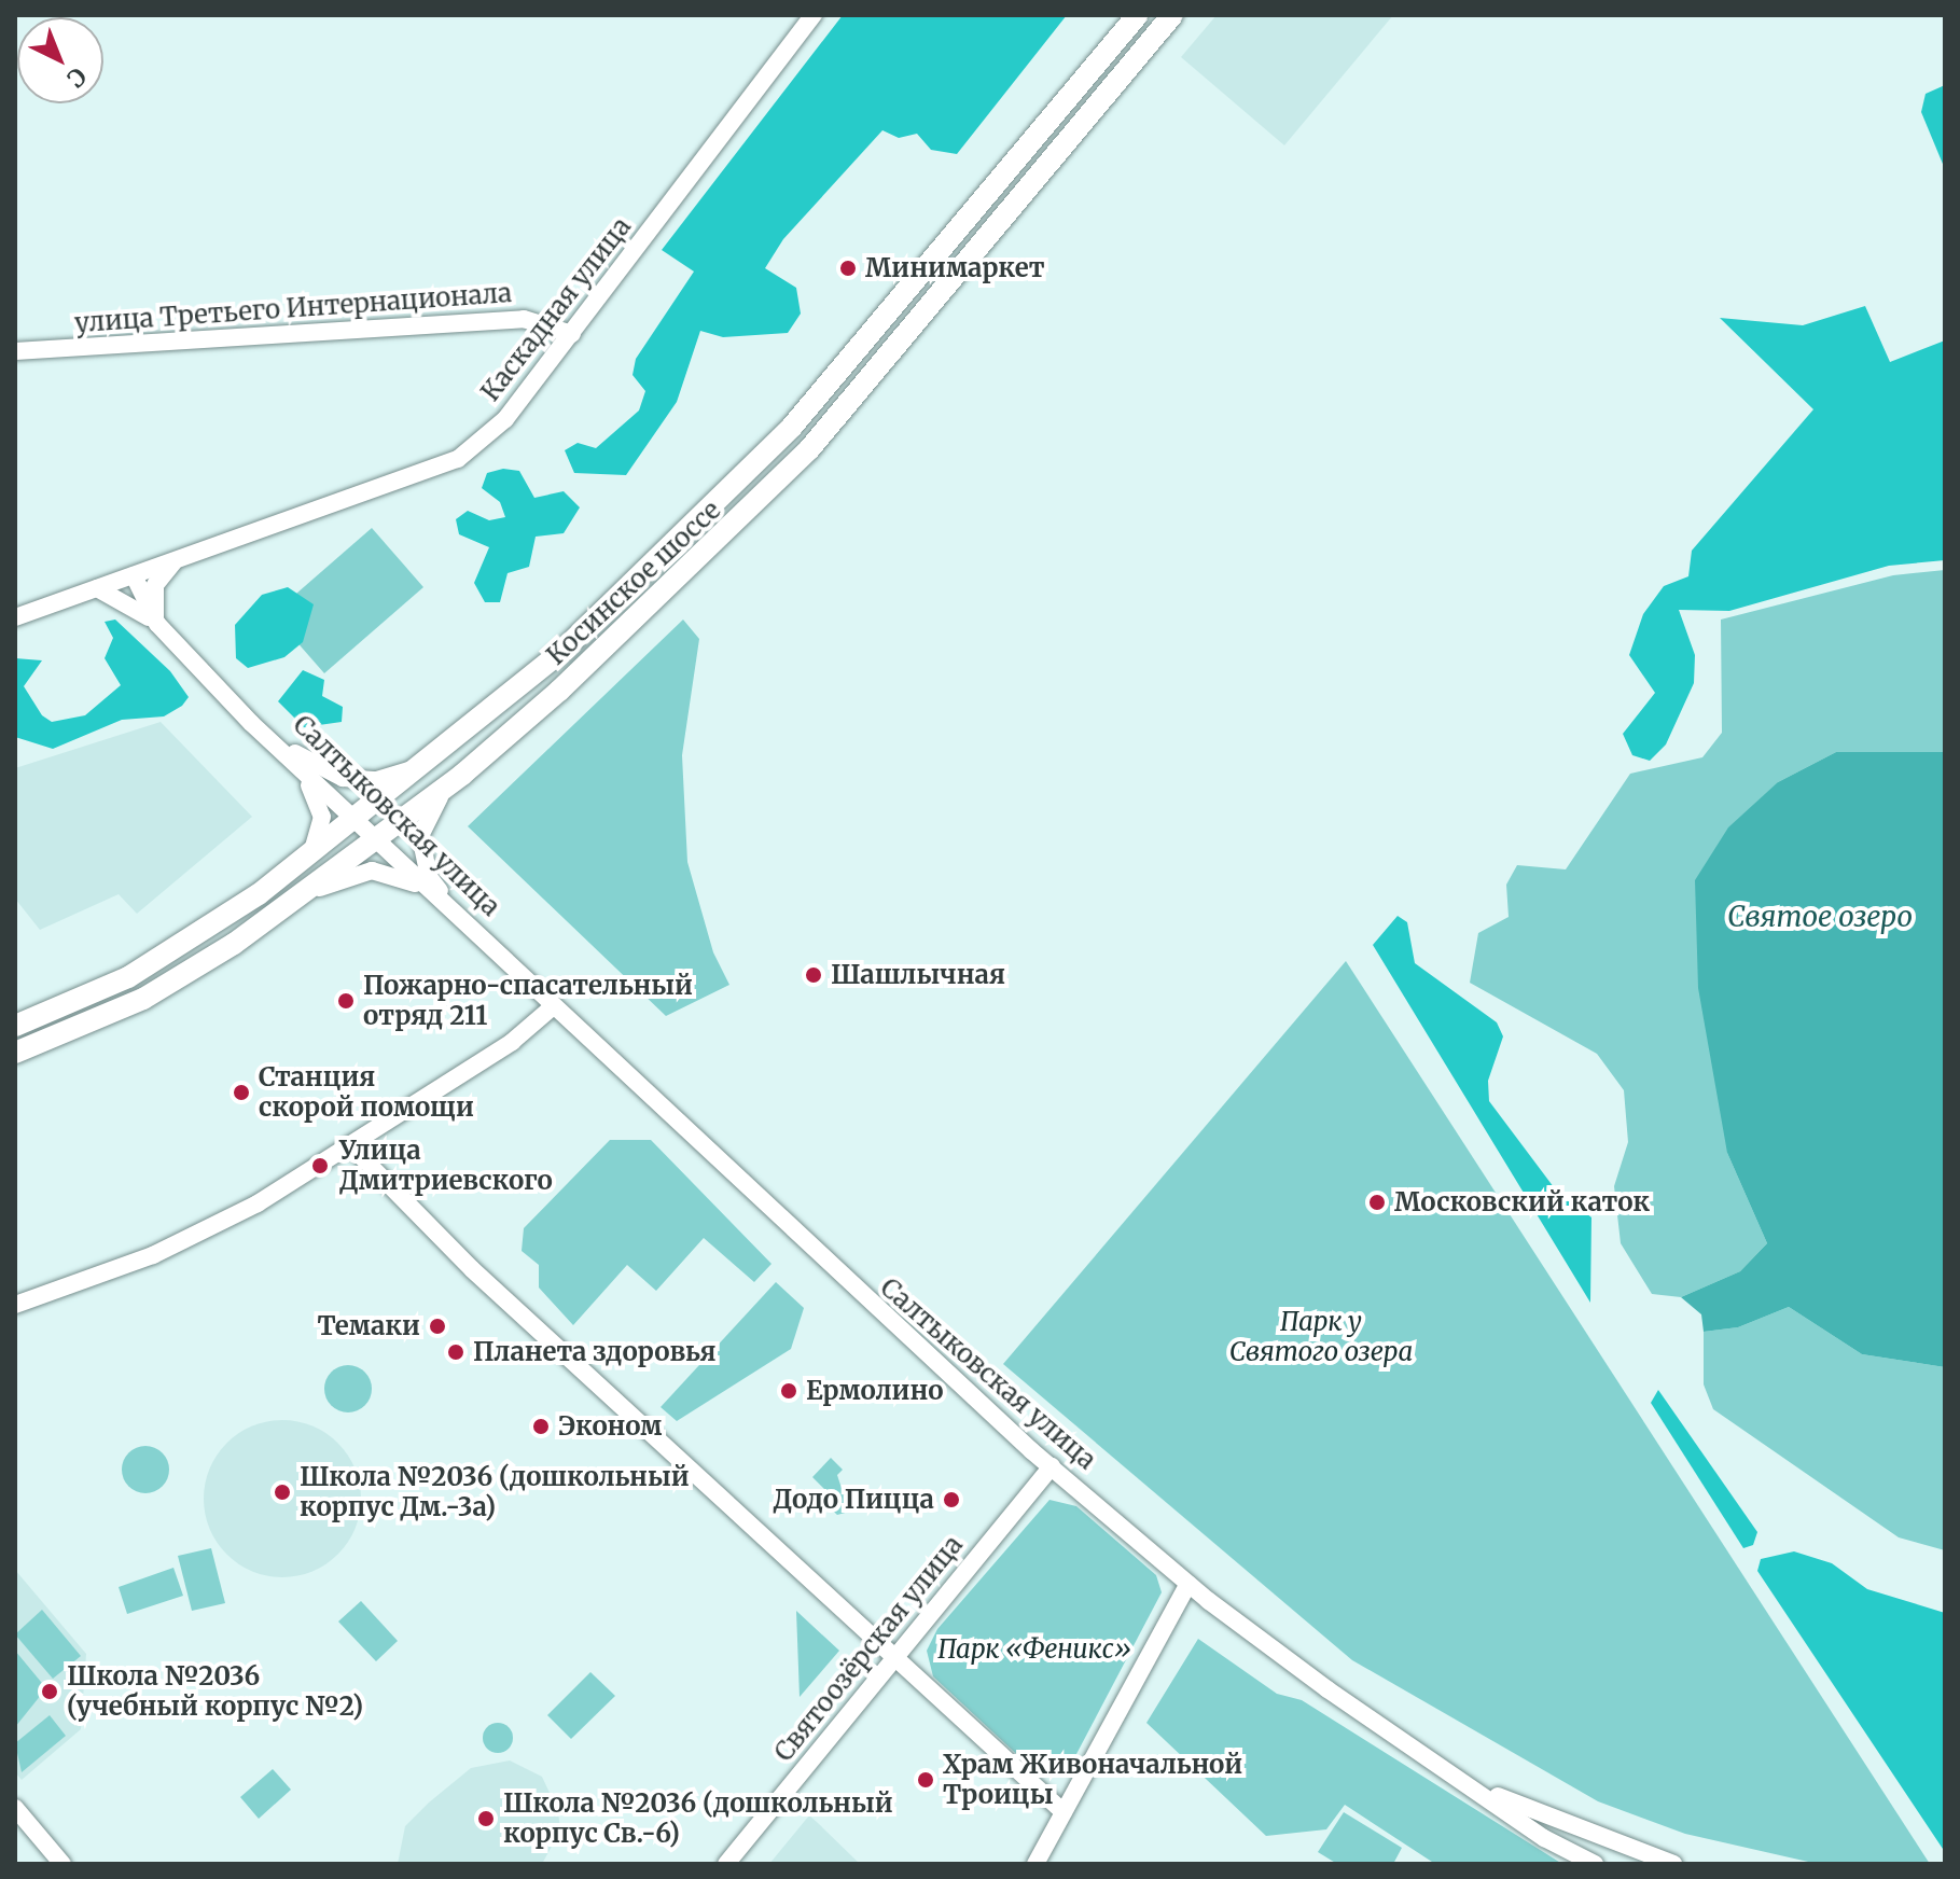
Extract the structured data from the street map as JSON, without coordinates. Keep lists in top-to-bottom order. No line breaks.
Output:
{"streets":{"highway":["Косинское шоссе"],"street":["улица Третьего Интернационала","Каскадная улица","Салтыковская улица","Святоозёрская улица"]},"crossings":[["улица Третьего Интернационала","Каскадная улица"],["Каскадная улица","Салтыковская улица"],["Косинское шоссе","Салтыковская улица"],["Салтыковская улица","Святоозёрская улица"]],"water":["Святое озеро"],"parks":["Парк у Святого озера","Парк «Феникс»"],"places":["Минимаркет","Шашлычная","Пожарно-спасательный отряд 211","Станция скорой помощи","Улица Дмитриевского","Московский каток","Темаки","Планета здоровья","Ермолино","Эконом","Школа №2036 (дошкольный корпус Дм.-3а)","Додо Пицца","Школа №2036 (учебный корпус №2)","Храм Живоначальной Троицы","Школа №2036 (дошкольный корпус Св.-6)"],"north":"bottom right"}
